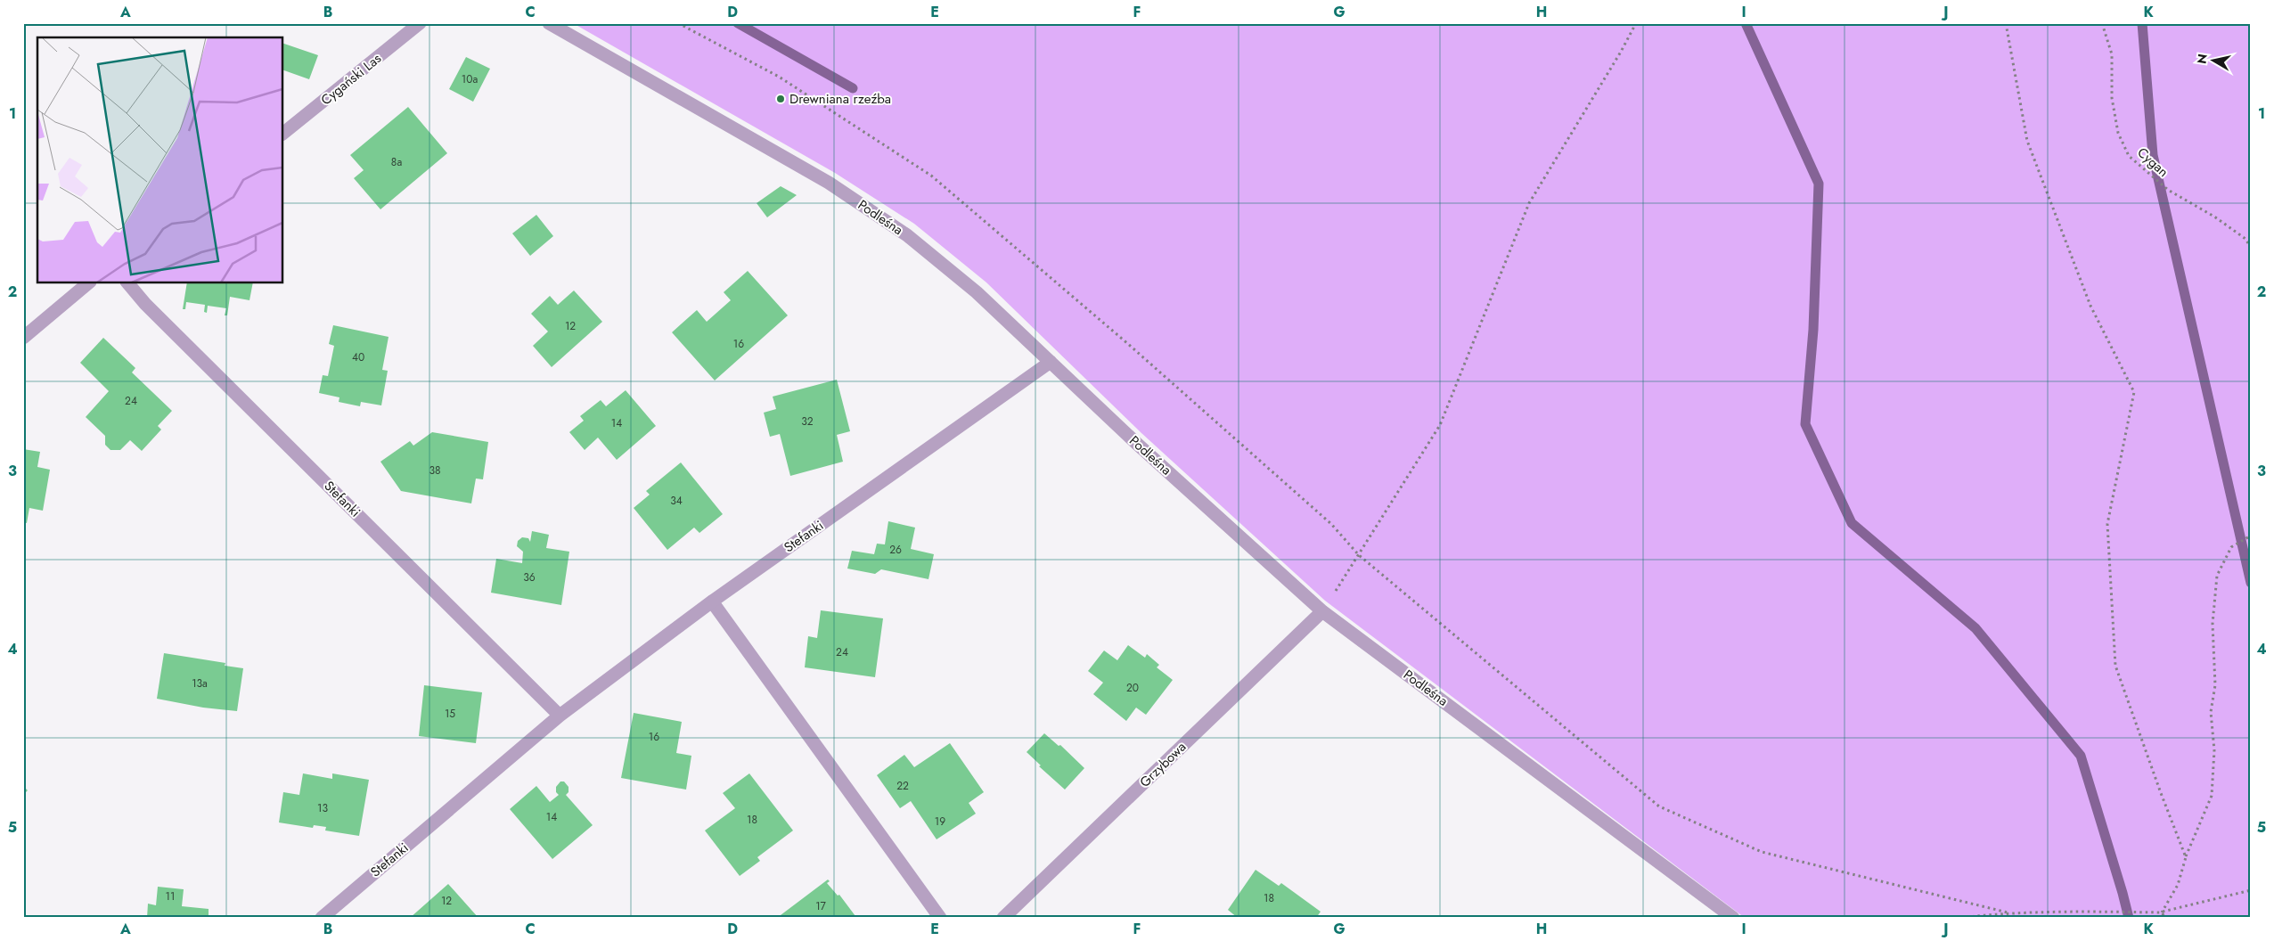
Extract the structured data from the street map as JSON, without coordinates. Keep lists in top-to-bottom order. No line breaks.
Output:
{"streets":{"street":["Cygański Las","Podleśna","Stefanki","Grzybowa"],"path":["Cygan"]},"crossings":[["Podleśna","Stefanki"],["Podleśna","Grzybowa"]],"places":["Drewniana rzeźba"],"house_numbers":["10a","8a","12","16","40","24","32","14","38","34","26","36","24","13a","20","15","16","22","13","14","18","19","11","18","12","17"],"north":"left","grid":{"columns":["A","B","C","D","E","F","G","H","I","J","K"],"rows":["1","2","3","4","5"]}}
